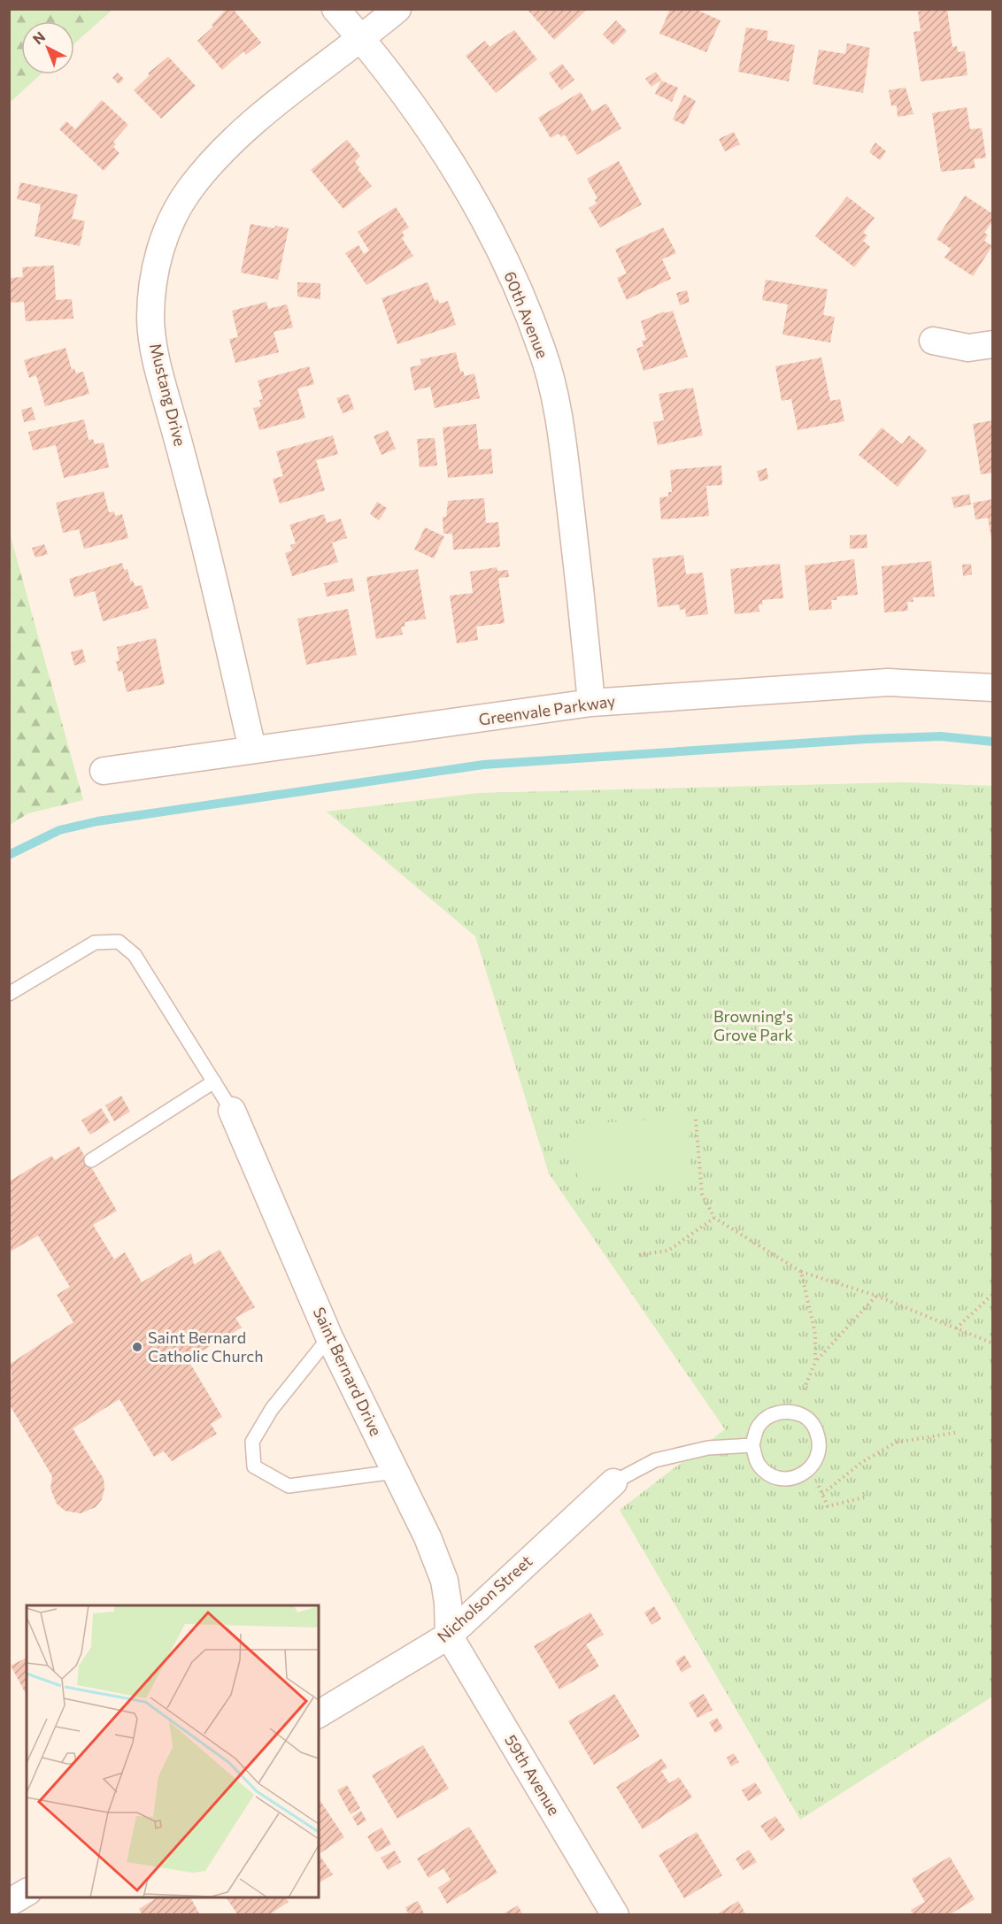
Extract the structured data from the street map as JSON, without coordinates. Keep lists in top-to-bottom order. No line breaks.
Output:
{"streets":{"street":["60th Avenue","Mustang Drive","Greenvale Parkway","Saint Bernard Drive","Nicholson Street","59th Avenue"]},"crossings":[["60th Avenue","Mustang Drive"],["60th Avenue","Greenvale Parkway"],["Mustang Drive","Greenvale Parkway"],["Saint Bernard Drive","Nicholson Street"],["Saint Bernard Drive","59th Avenue"],["Nicholson Street","59th Avenue"]],"parks":["Browning's Grove Park"],"places":["Saint Bernard Catholic Church"],"north":"top left"}
